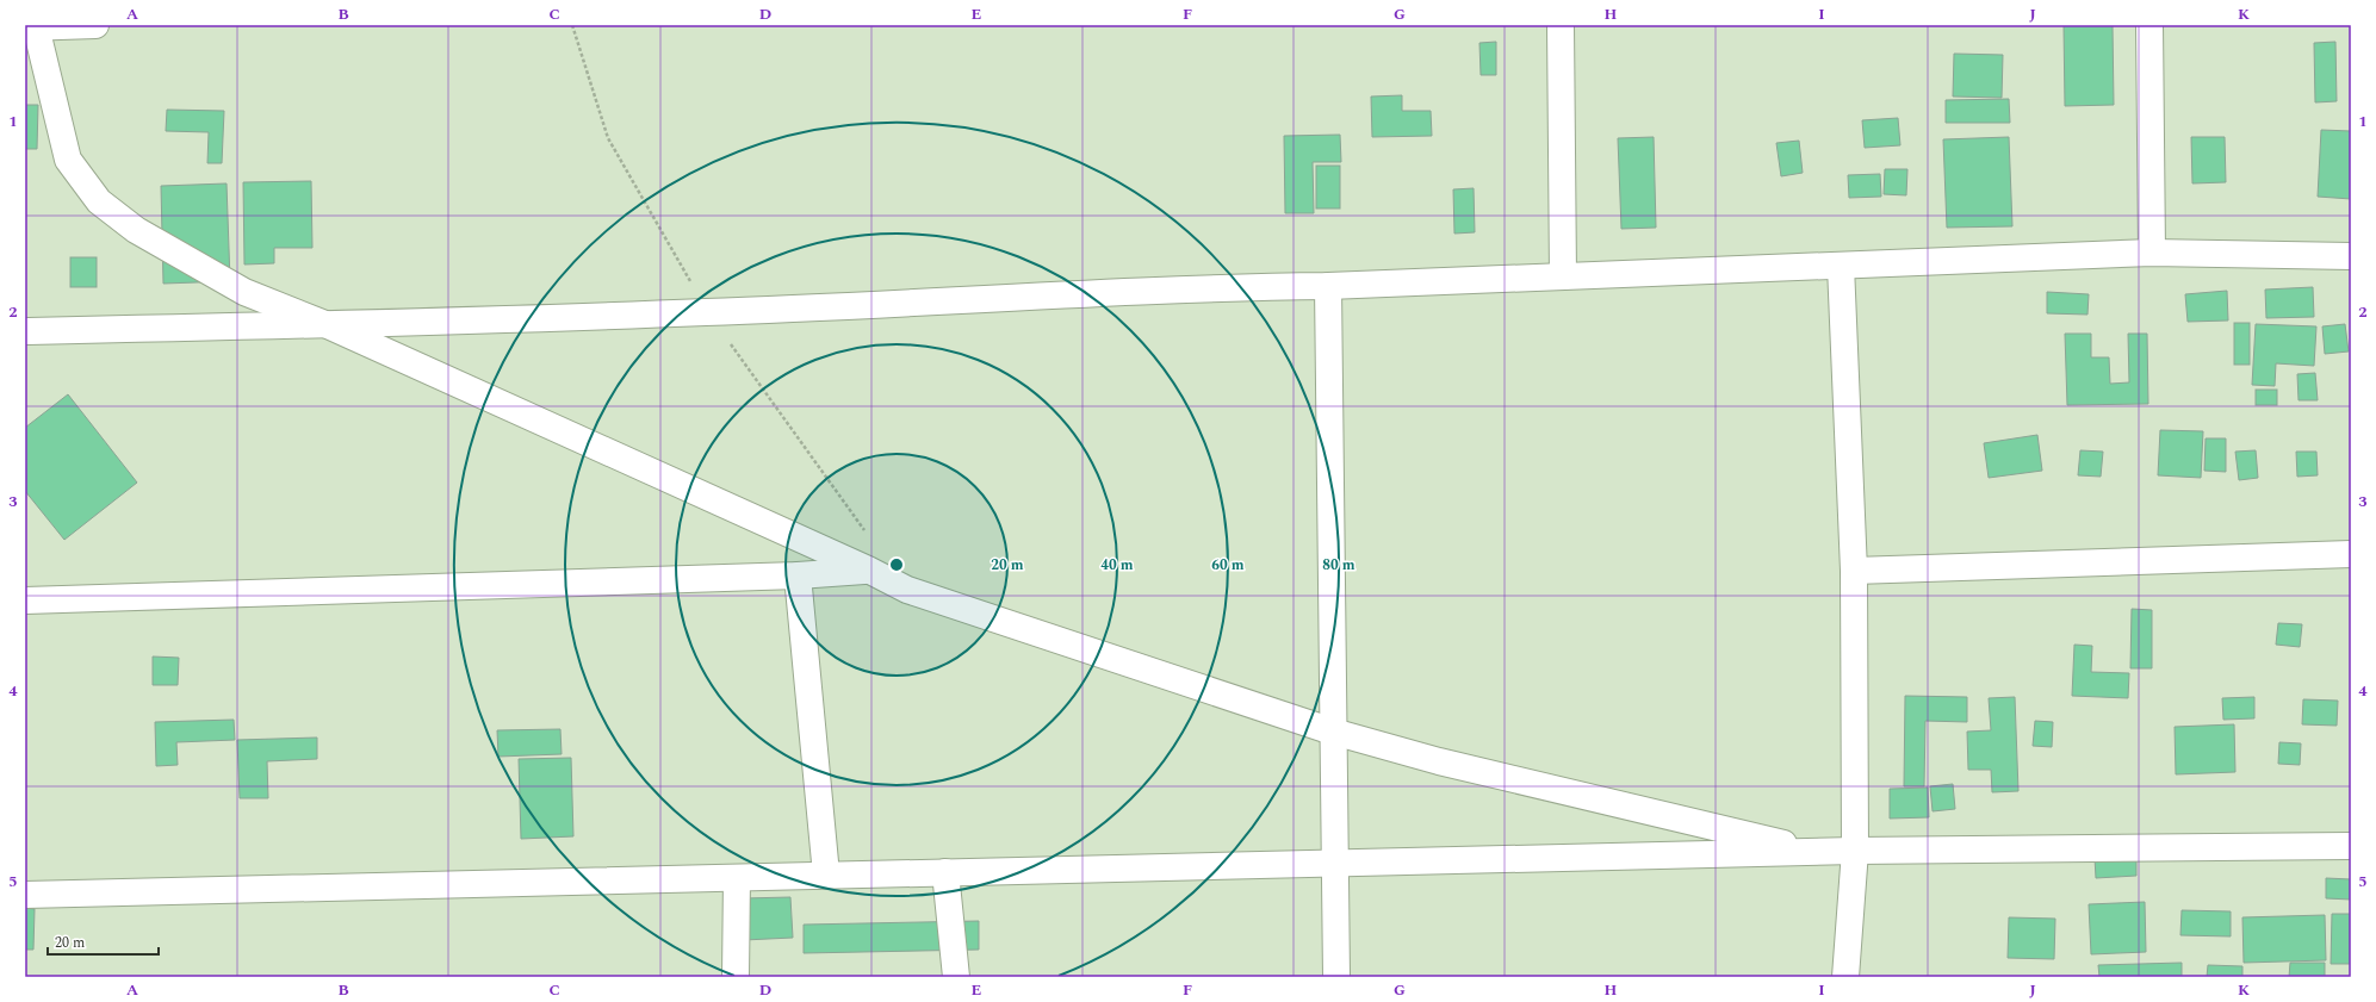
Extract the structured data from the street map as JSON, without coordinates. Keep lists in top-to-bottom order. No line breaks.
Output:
{"scale_bar":"20 m","grid":{"columns":["A","B","C","D","E","F","G","H","I","J","K"],"rows":["1","2","3","4","5"]},"rings":["20 m","40 m","60 m","80 m"]}
